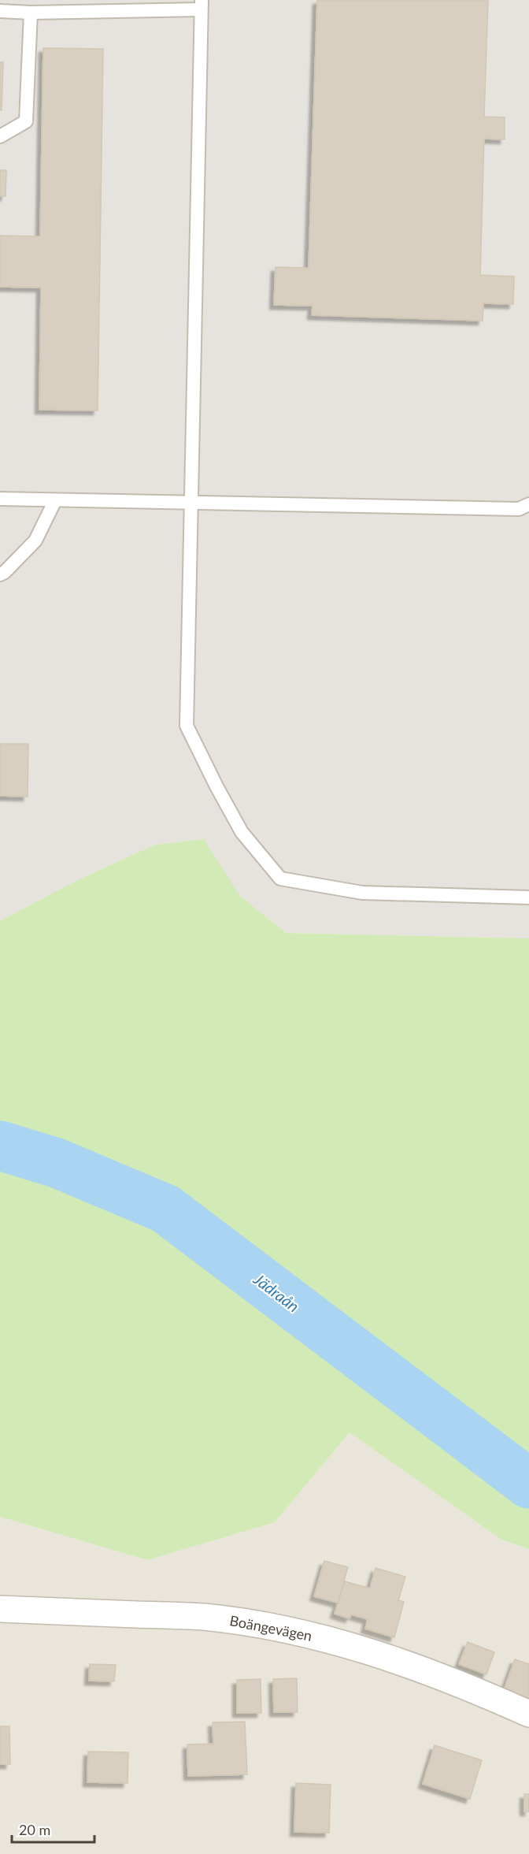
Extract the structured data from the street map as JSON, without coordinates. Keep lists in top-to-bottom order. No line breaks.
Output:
{"streets":{"street":["Boängevägen"]},"water":["Jädraån"],"scale_bar":"20 m"}
